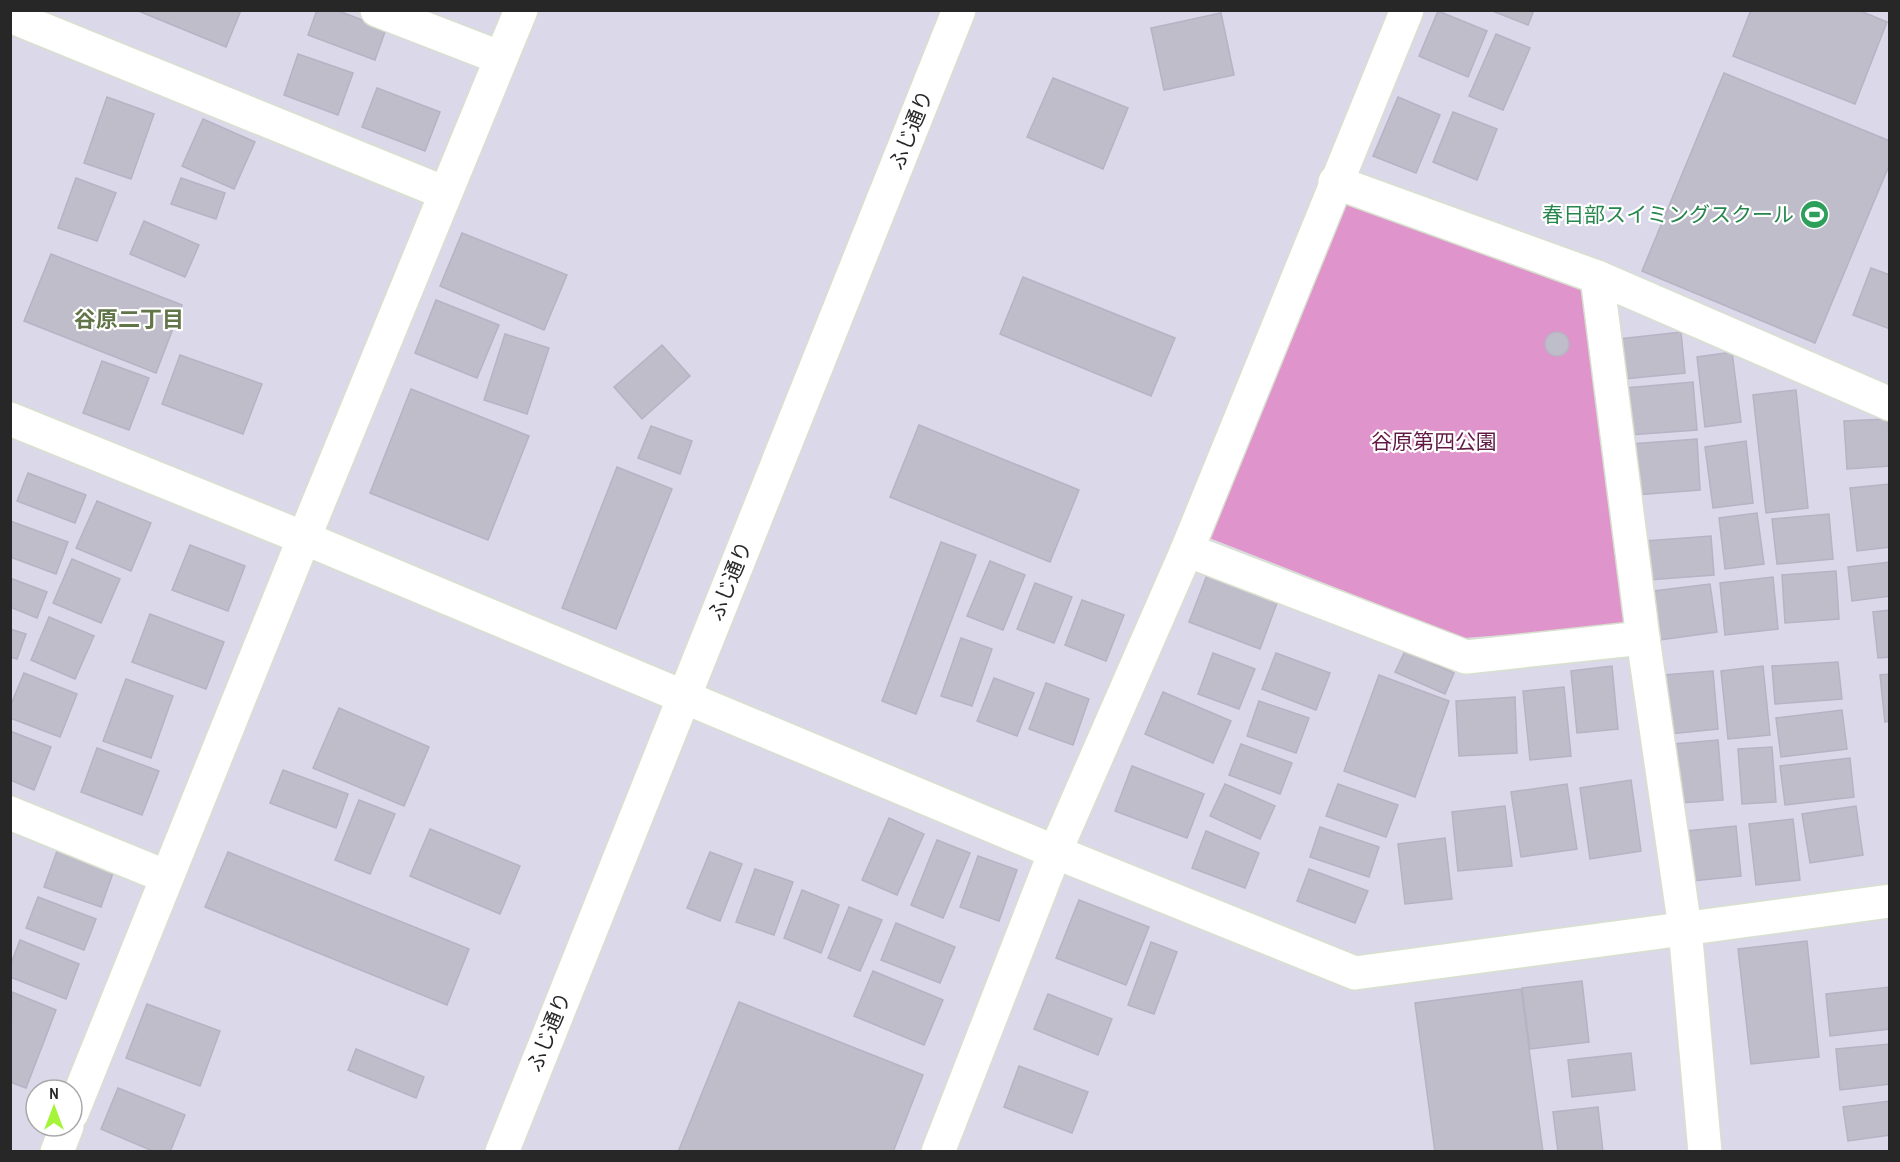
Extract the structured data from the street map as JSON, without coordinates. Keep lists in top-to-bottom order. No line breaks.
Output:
{"streets":{"street":["ふじ通り"]},"districts":["谷原二丁目"],"parks":["谷原第四公園"],"places":{"sports":["春日部スイミングスクール"]},"north":"top"}
